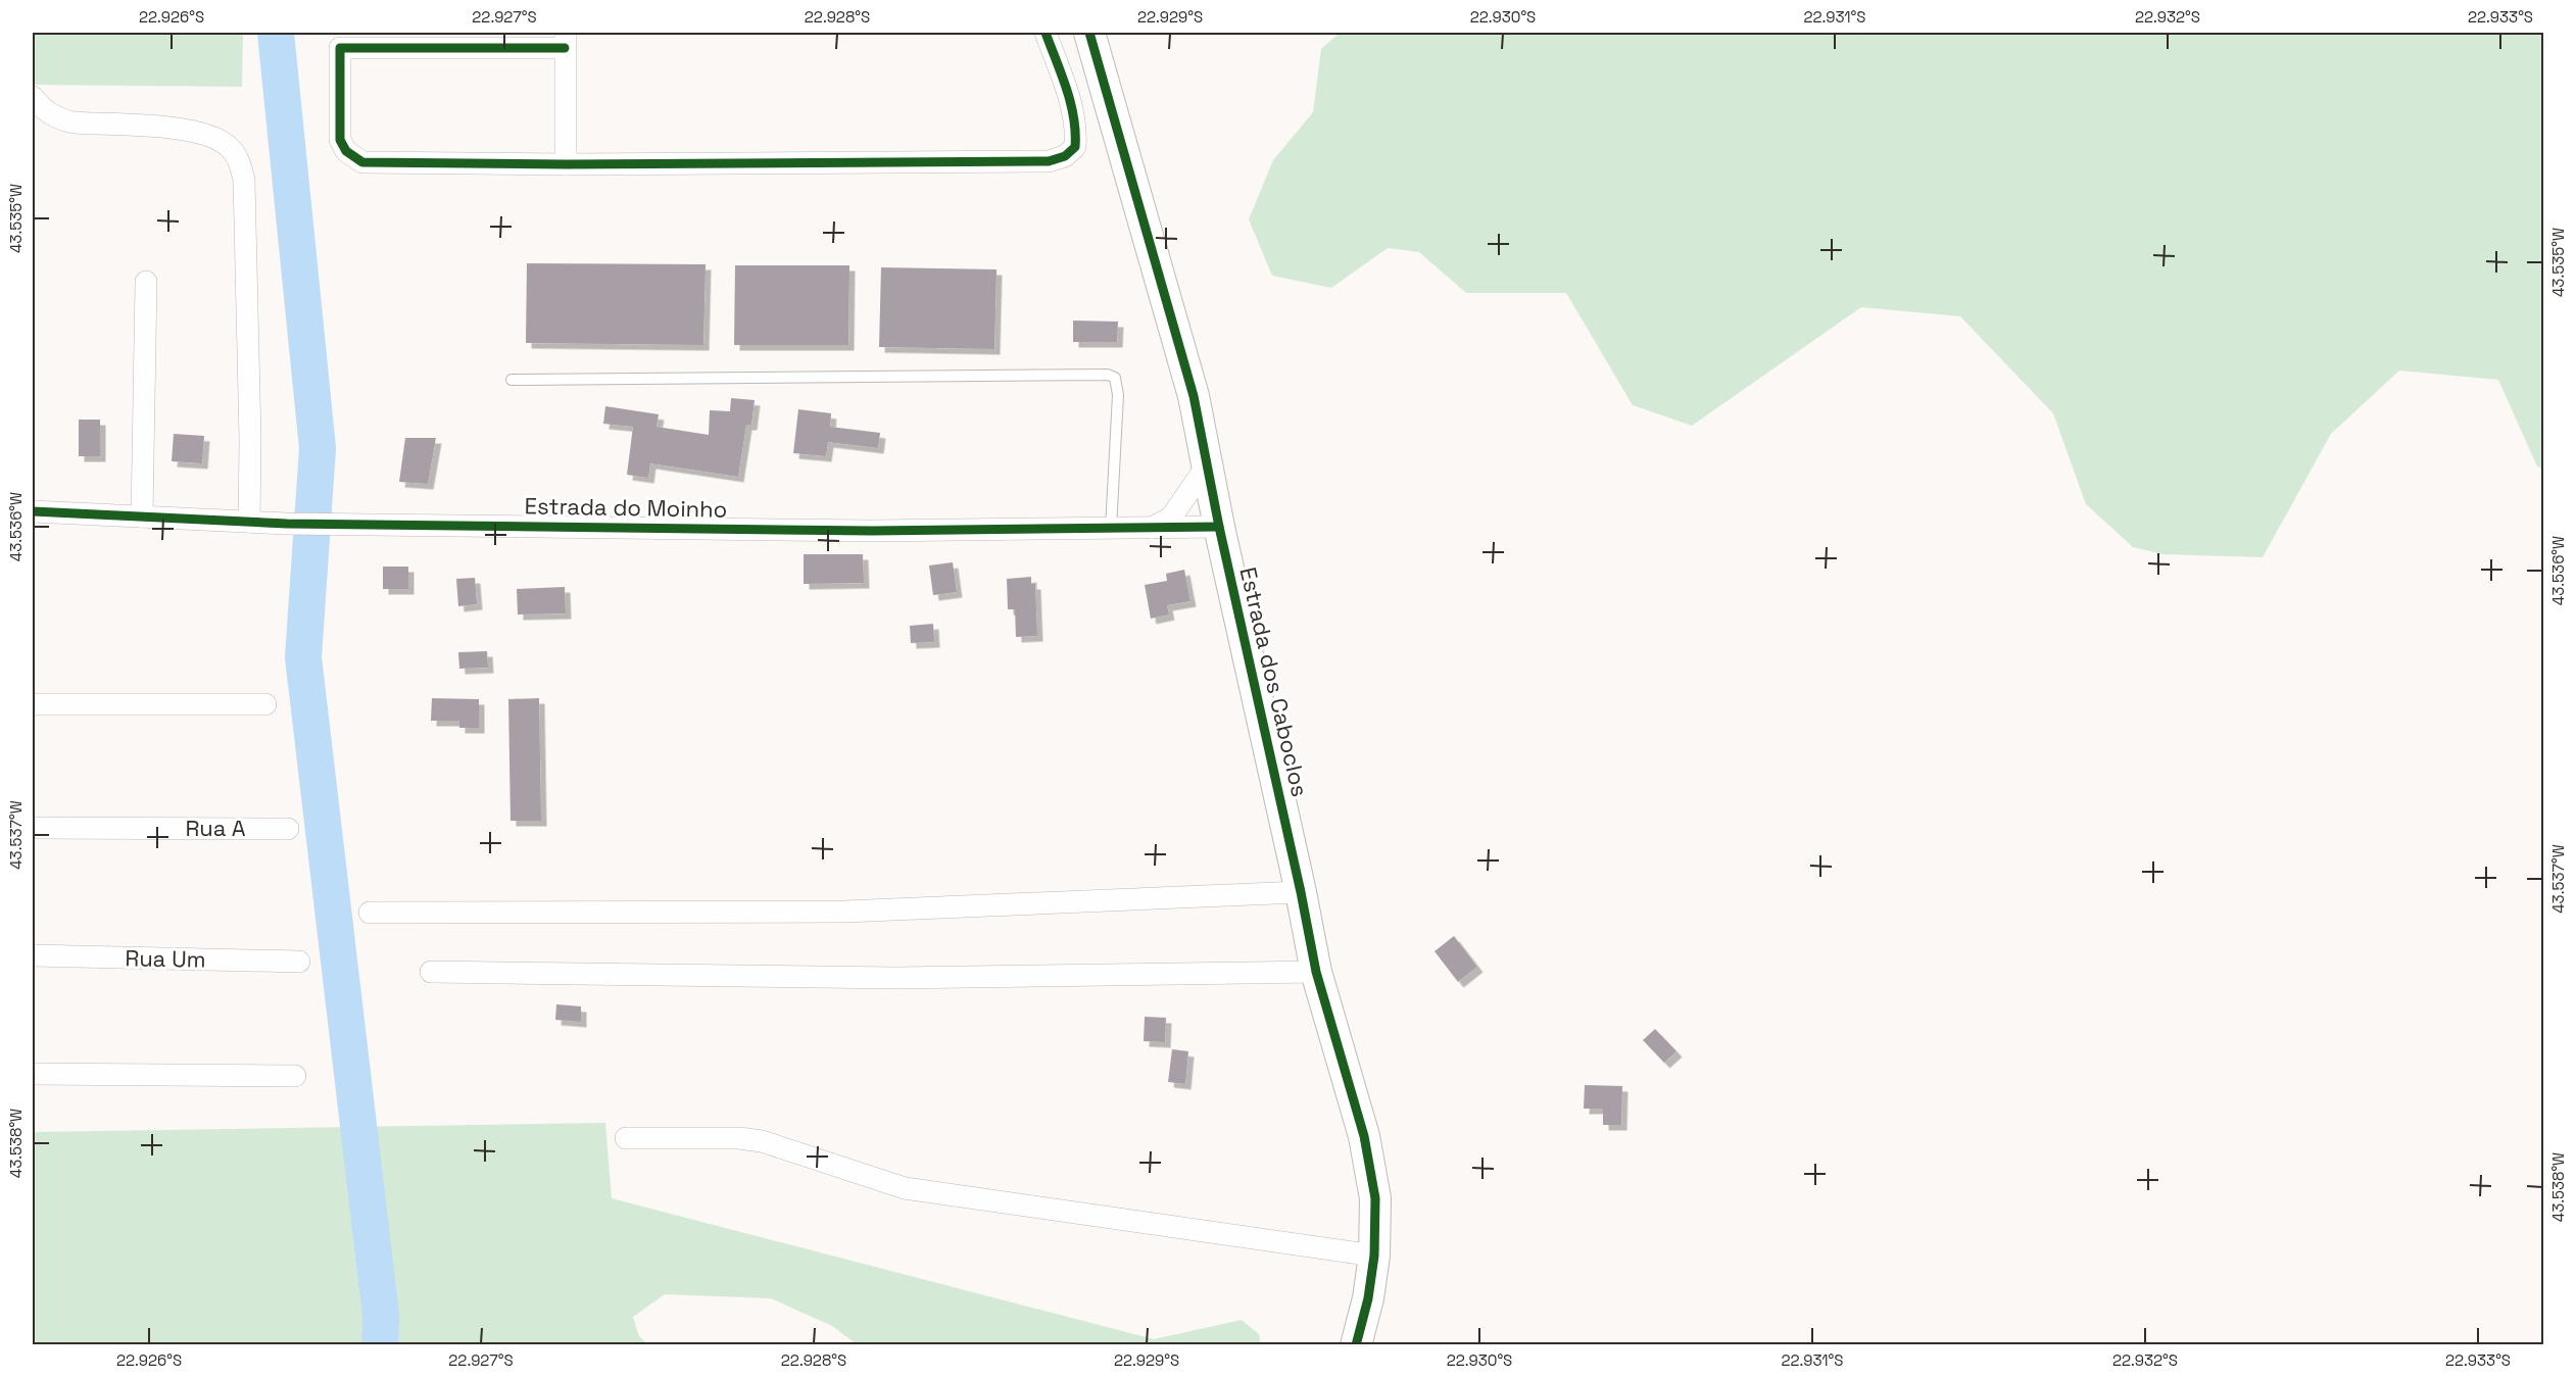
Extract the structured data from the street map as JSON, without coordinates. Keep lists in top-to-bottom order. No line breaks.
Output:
{"streets":{"street":["Estrada do Moinho","Estrada dos Caboclos","Rua A","Rua Um"]},"crossings":[["Estrada do Moinho","Estrada dos Caboclos"]],"coordinates":["22.926°S","22.927°S","22.928°S","22.929°S","22.930°S","22.931°S","22.932°S","22.933°S","43.535°W","43.536°W","43.537°W","43.538°W"]}
